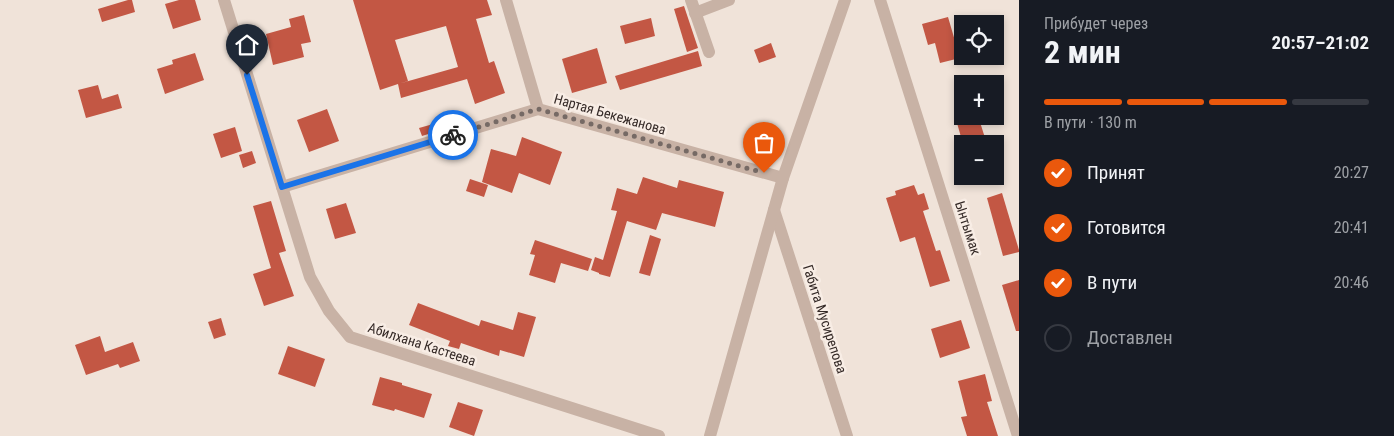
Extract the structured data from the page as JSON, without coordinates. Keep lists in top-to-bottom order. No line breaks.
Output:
{"streets":{"street":["Нартая Бекежанова","Ынтымак","Габита Мусирепова","Абилхана Кастеева"]},"page":{"heading":["2 мин","Прибудет через","20:57–21:02"],"map_buttons":["+","−"],"bar":"В пути · 130 m","list":[["Принят","20:27"],["Готовится","20:41"],["В пути","20:46"],"Доставлен"]}}
